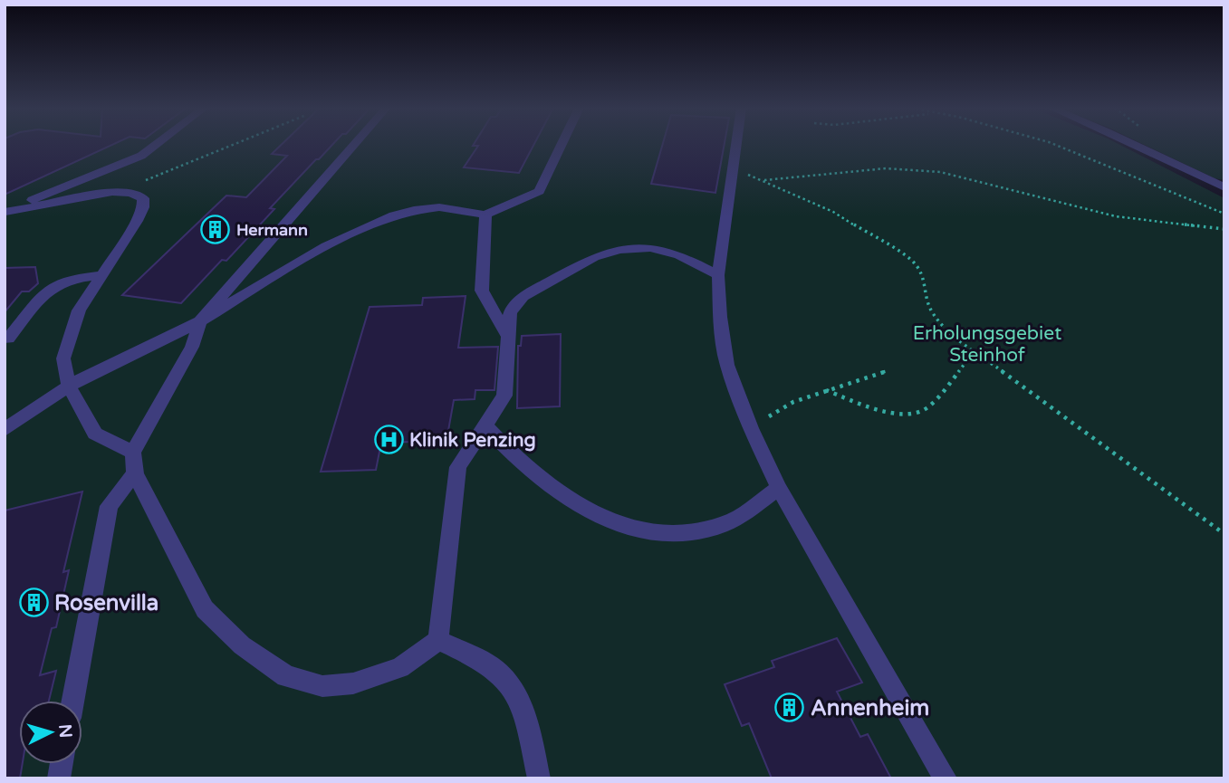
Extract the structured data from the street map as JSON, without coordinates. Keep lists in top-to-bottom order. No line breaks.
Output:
{"parks":["Erholungsgebiet Steinhof"],"places":{"building":["Hermann","Rosenvilla","Annenheim"],"hospital":["Klinik Penzing"]},"north":"right"}
